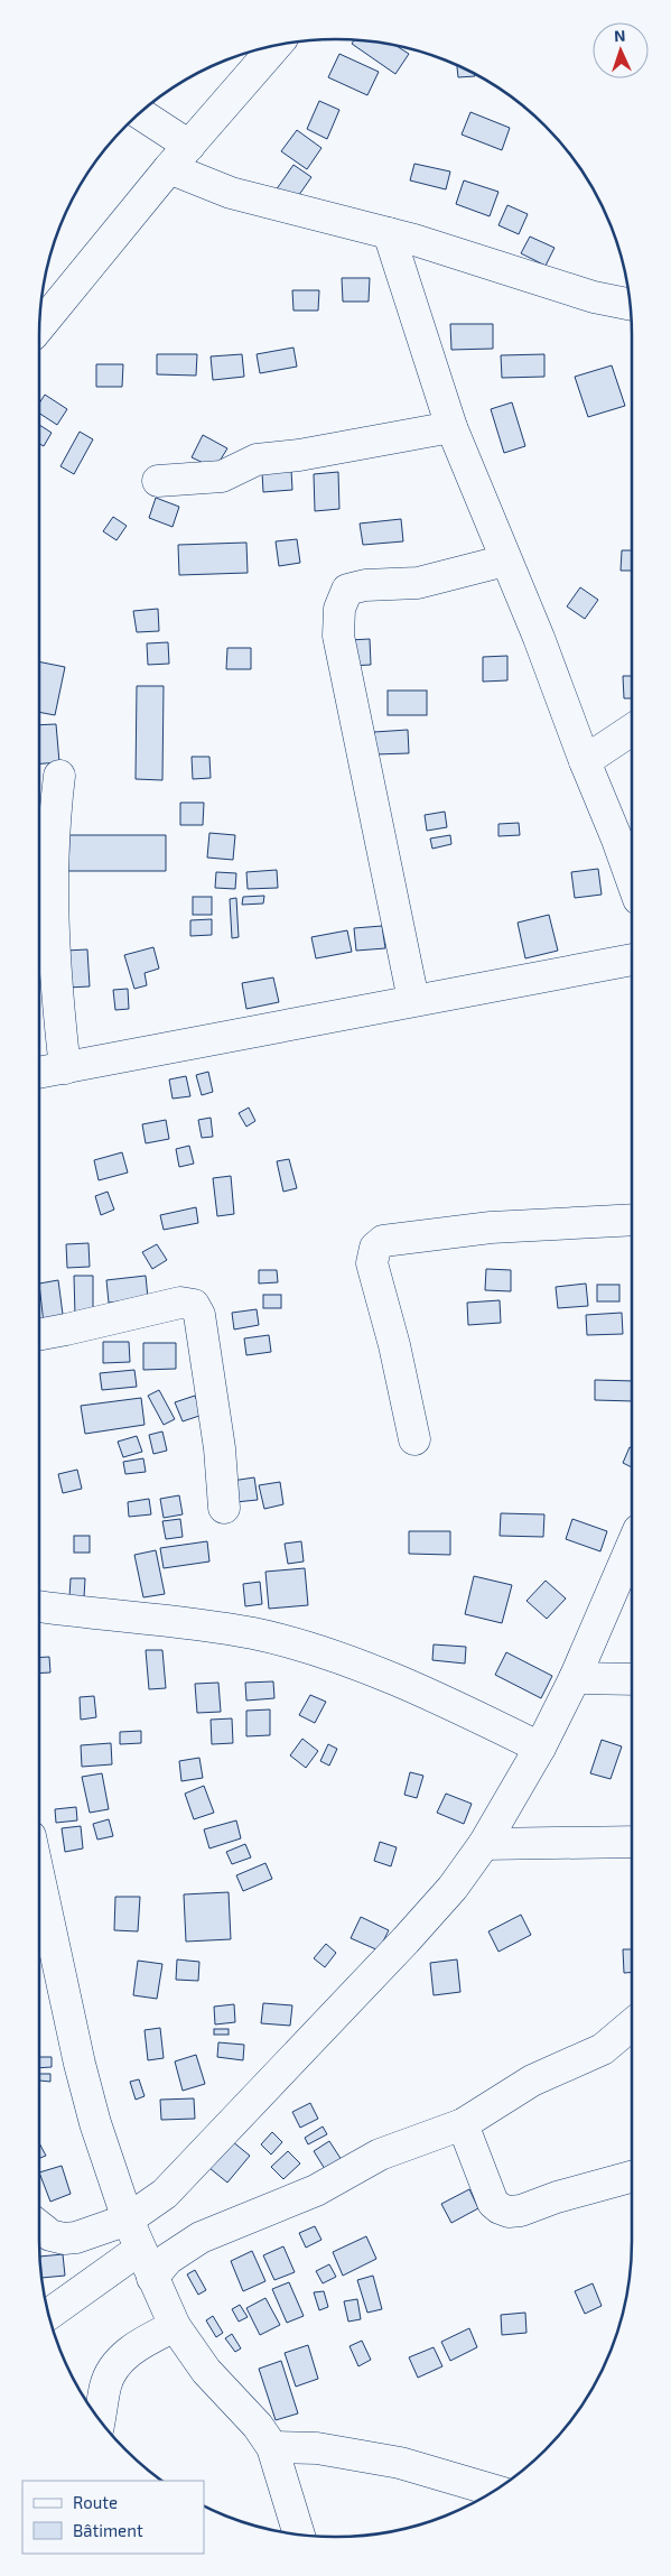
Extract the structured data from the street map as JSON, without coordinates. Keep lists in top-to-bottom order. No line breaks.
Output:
{"legend":["Route","Bâtiment"],"north":"top"}
